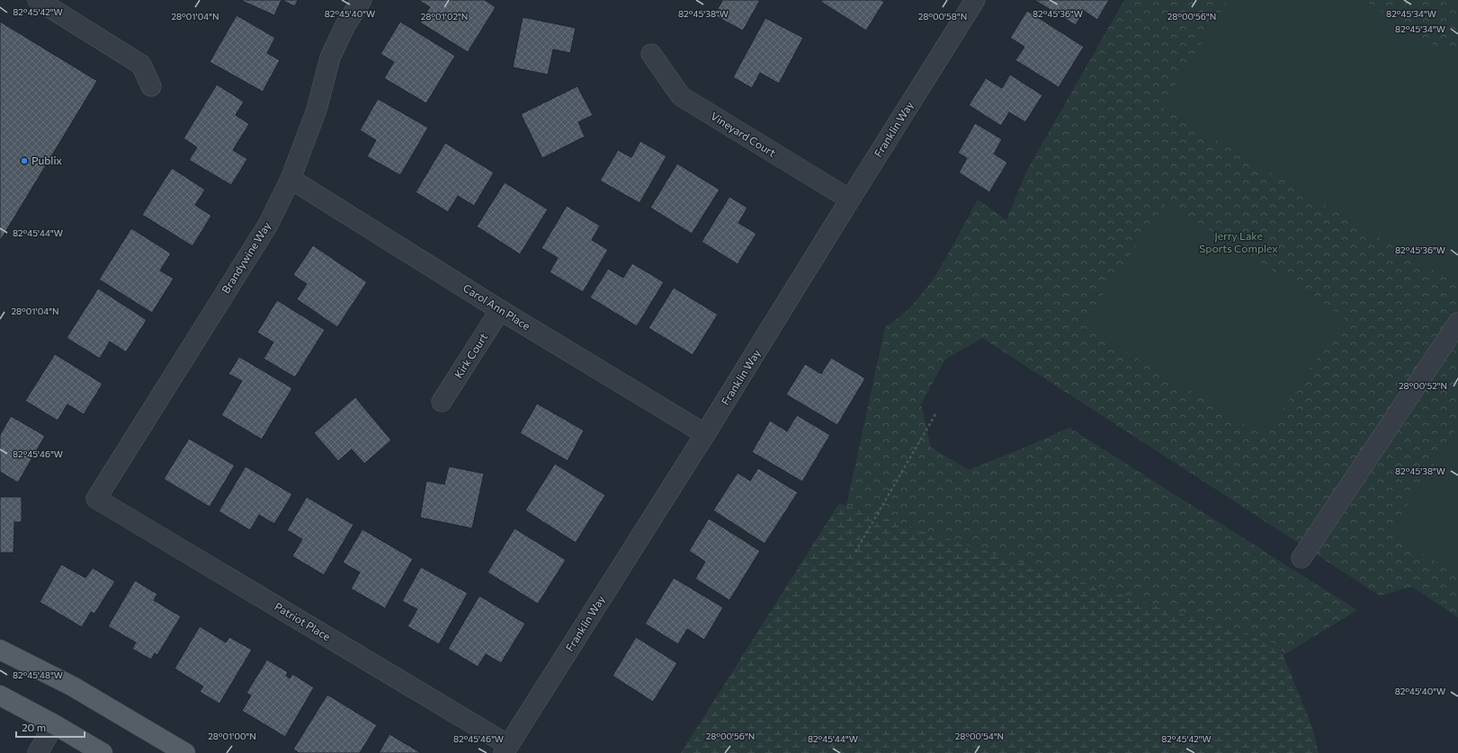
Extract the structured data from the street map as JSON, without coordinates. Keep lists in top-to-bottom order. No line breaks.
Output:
{"streets":{"street":["Franklin Way","Vineyard Court","Brandywine Way","Carol Ann Place","Kirk Court","Patriot Place"]},"crossings":[["Franklin Way","Vineyard Court"],["Franklin Way","Carol Ann Place"],["Franklin Way","Patriot Place"],["Brandywine Way","Carol Ann Place"],["Brandywine Way","Patriot Place"],["Carol Ann Place","Kirk Court"]],"parks":["Jerry Lake Sports Complex"],"places":["Publix"],"scale_bar":"20 m","coordinates":["82°45'42\"W","82°45'36\"W","82°45'40\"W","82°45'38\"W","82°45'34\"W","28°01'04\"N","28°01'02\"N","28°00'58\"N","28°00'56\"N","82°45'44\"W","28°00'52\"N","82°45'46\"W","82°45'48\"W","28°01'00\"N","28°00'54\"N"]}
